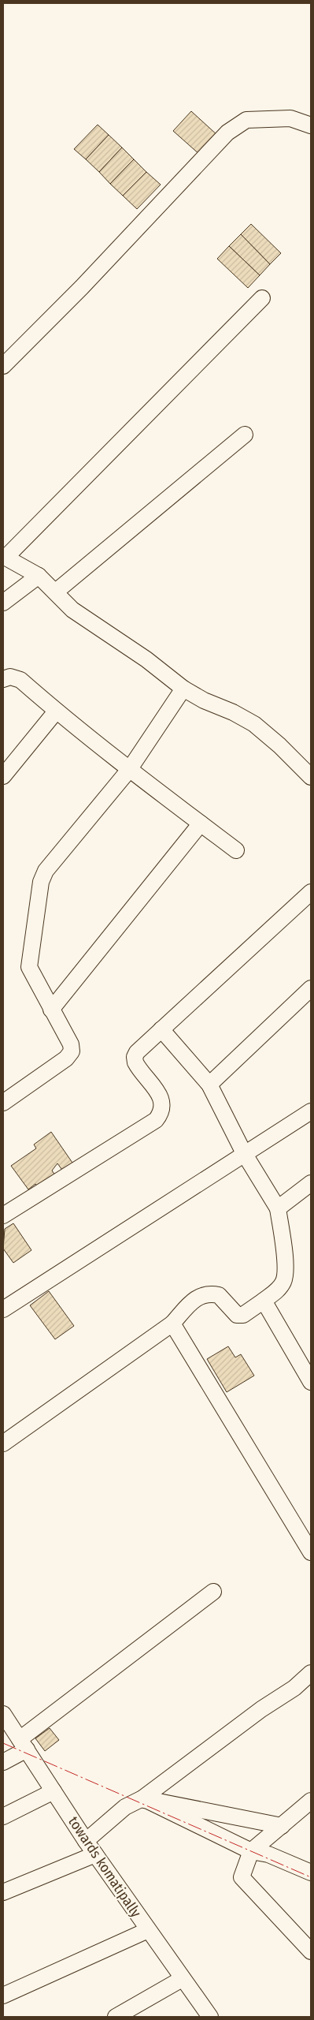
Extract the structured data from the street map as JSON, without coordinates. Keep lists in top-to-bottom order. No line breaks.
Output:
{"streets":{"street":["towards komatipally"]}}
